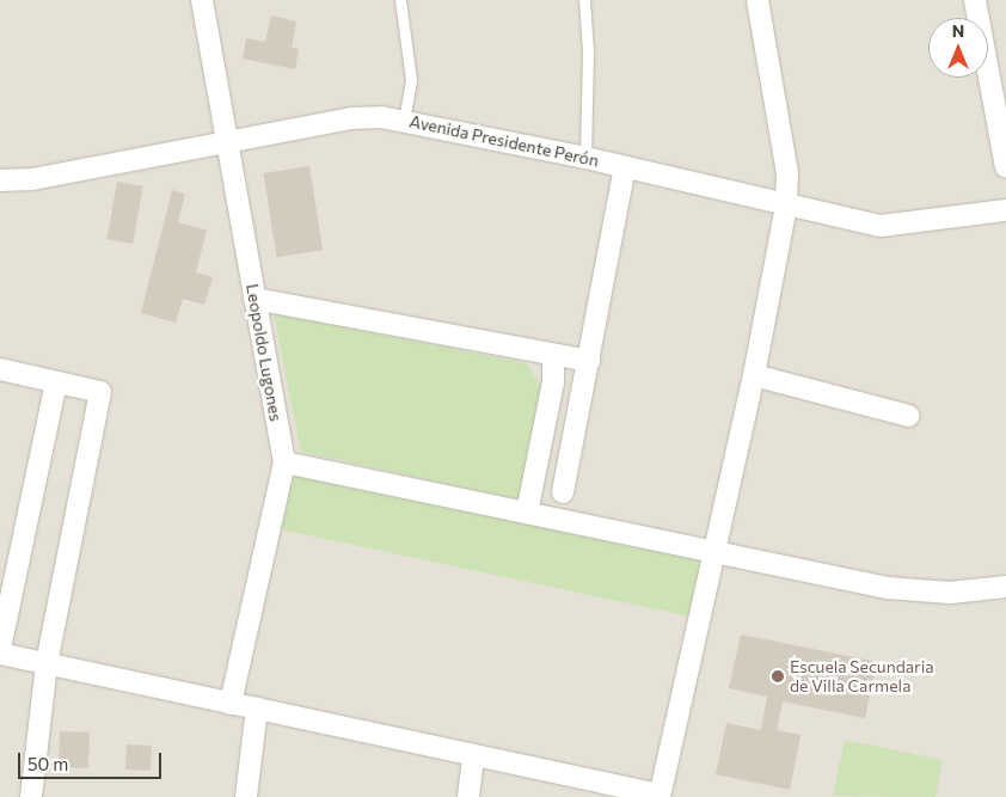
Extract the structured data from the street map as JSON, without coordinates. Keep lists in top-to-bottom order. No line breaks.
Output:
{"streets":{"street":["Avenida Presidente Perón","Leopoldo Lugones"]},"crossings":[["Avenida Presidente Perón","Leopoldo Lugones"]],"places":["Escuela Secundaria de Villa Carmela"],"scale_bar":"50 m","north":"top"}
